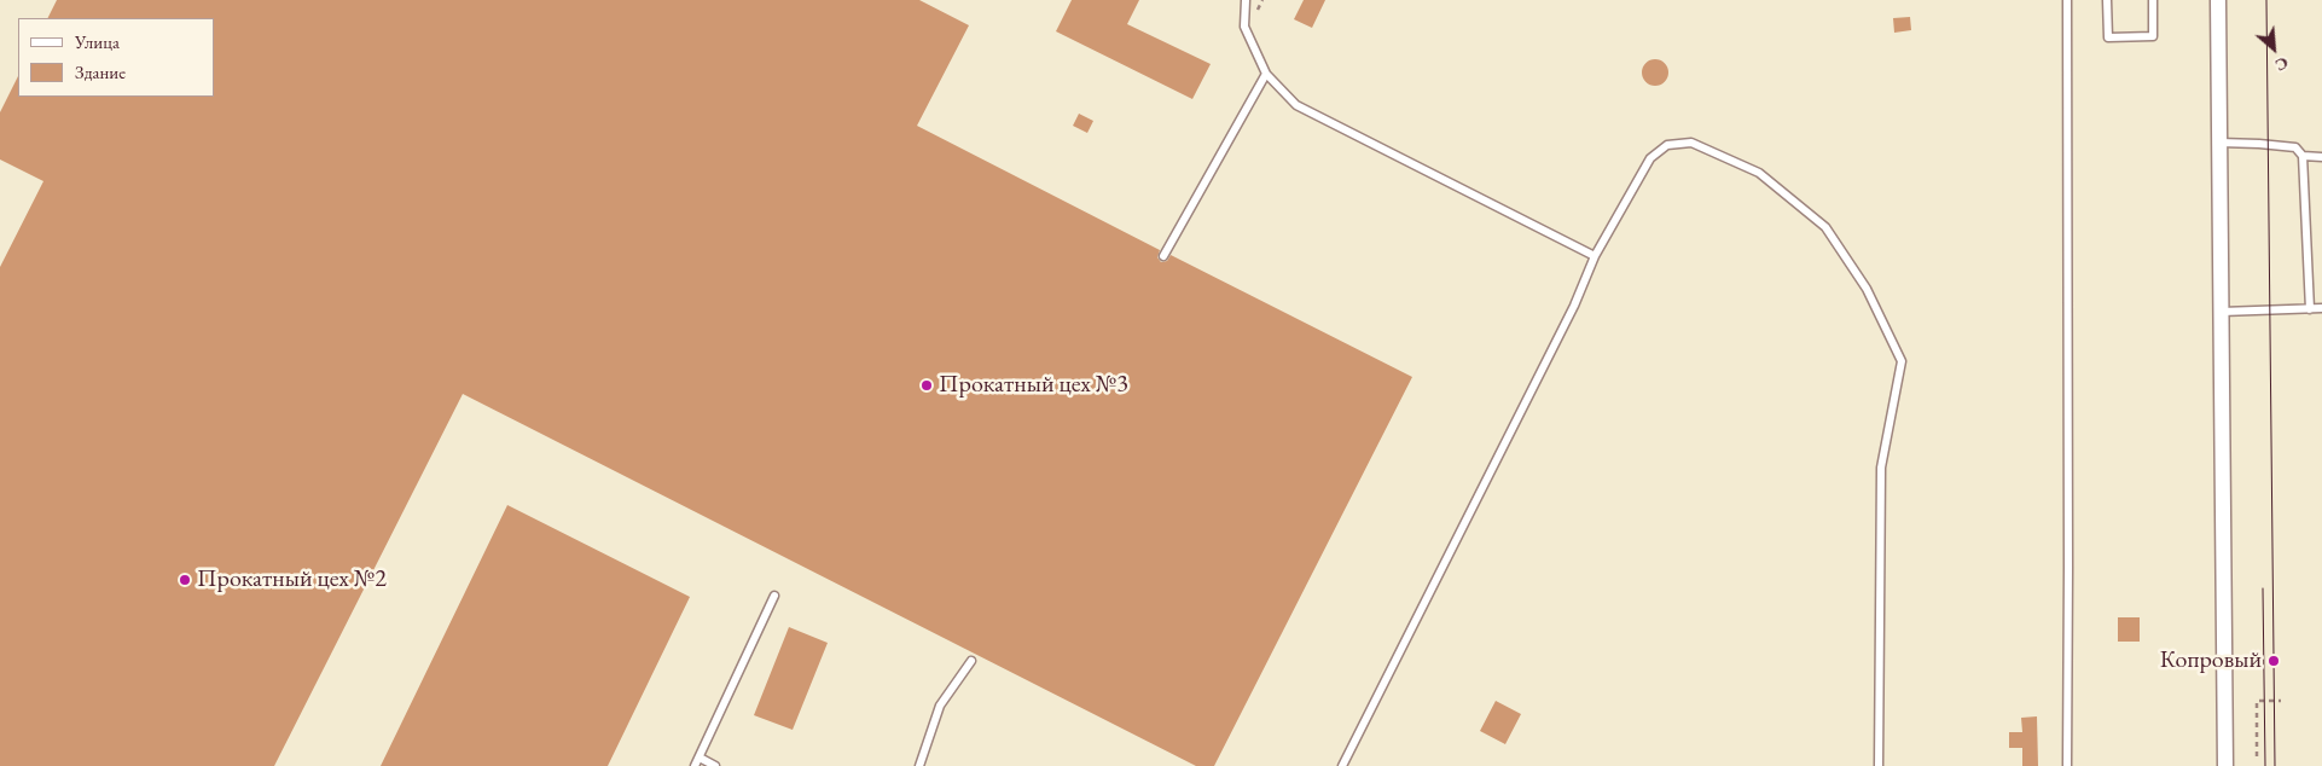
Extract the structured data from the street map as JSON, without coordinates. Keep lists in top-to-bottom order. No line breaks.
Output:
{"places":["Прокатный цех №3","Прокатный цех №2","Копровый"],"legend":["Улица","Здание"],"north":"bottom right"}
